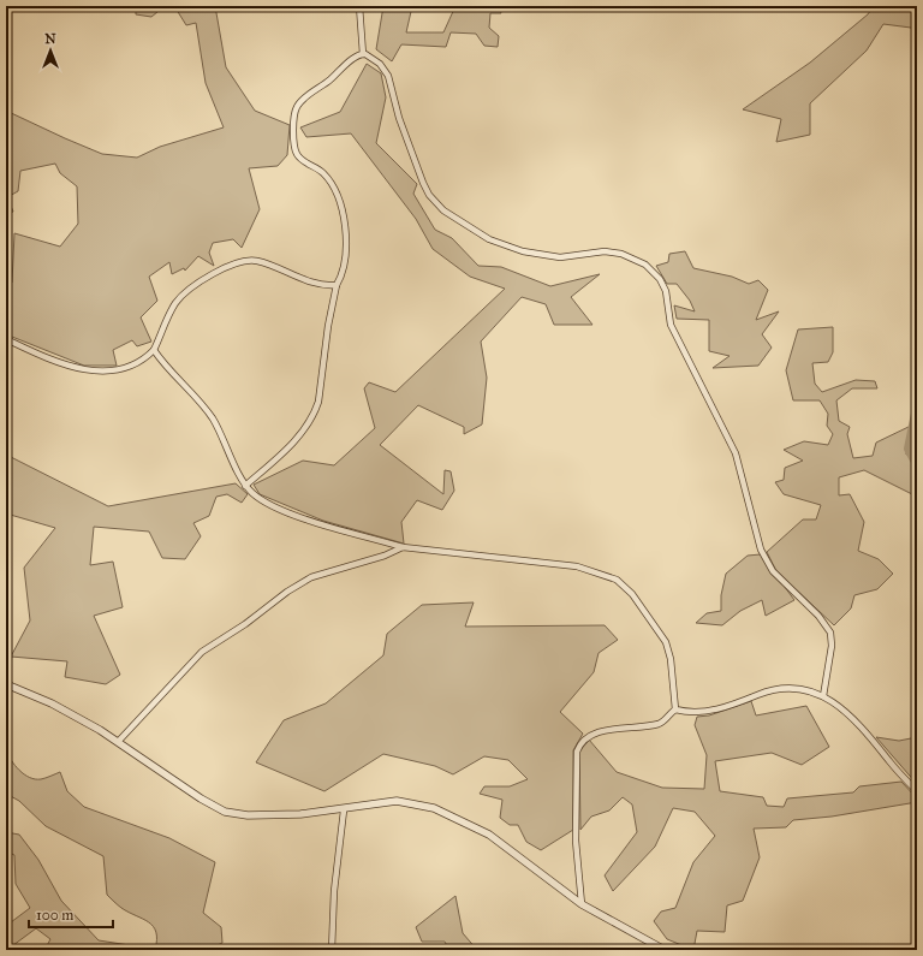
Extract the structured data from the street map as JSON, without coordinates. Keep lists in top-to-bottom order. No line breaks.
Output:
{"scale_bar":"100 m","north":"top"}
